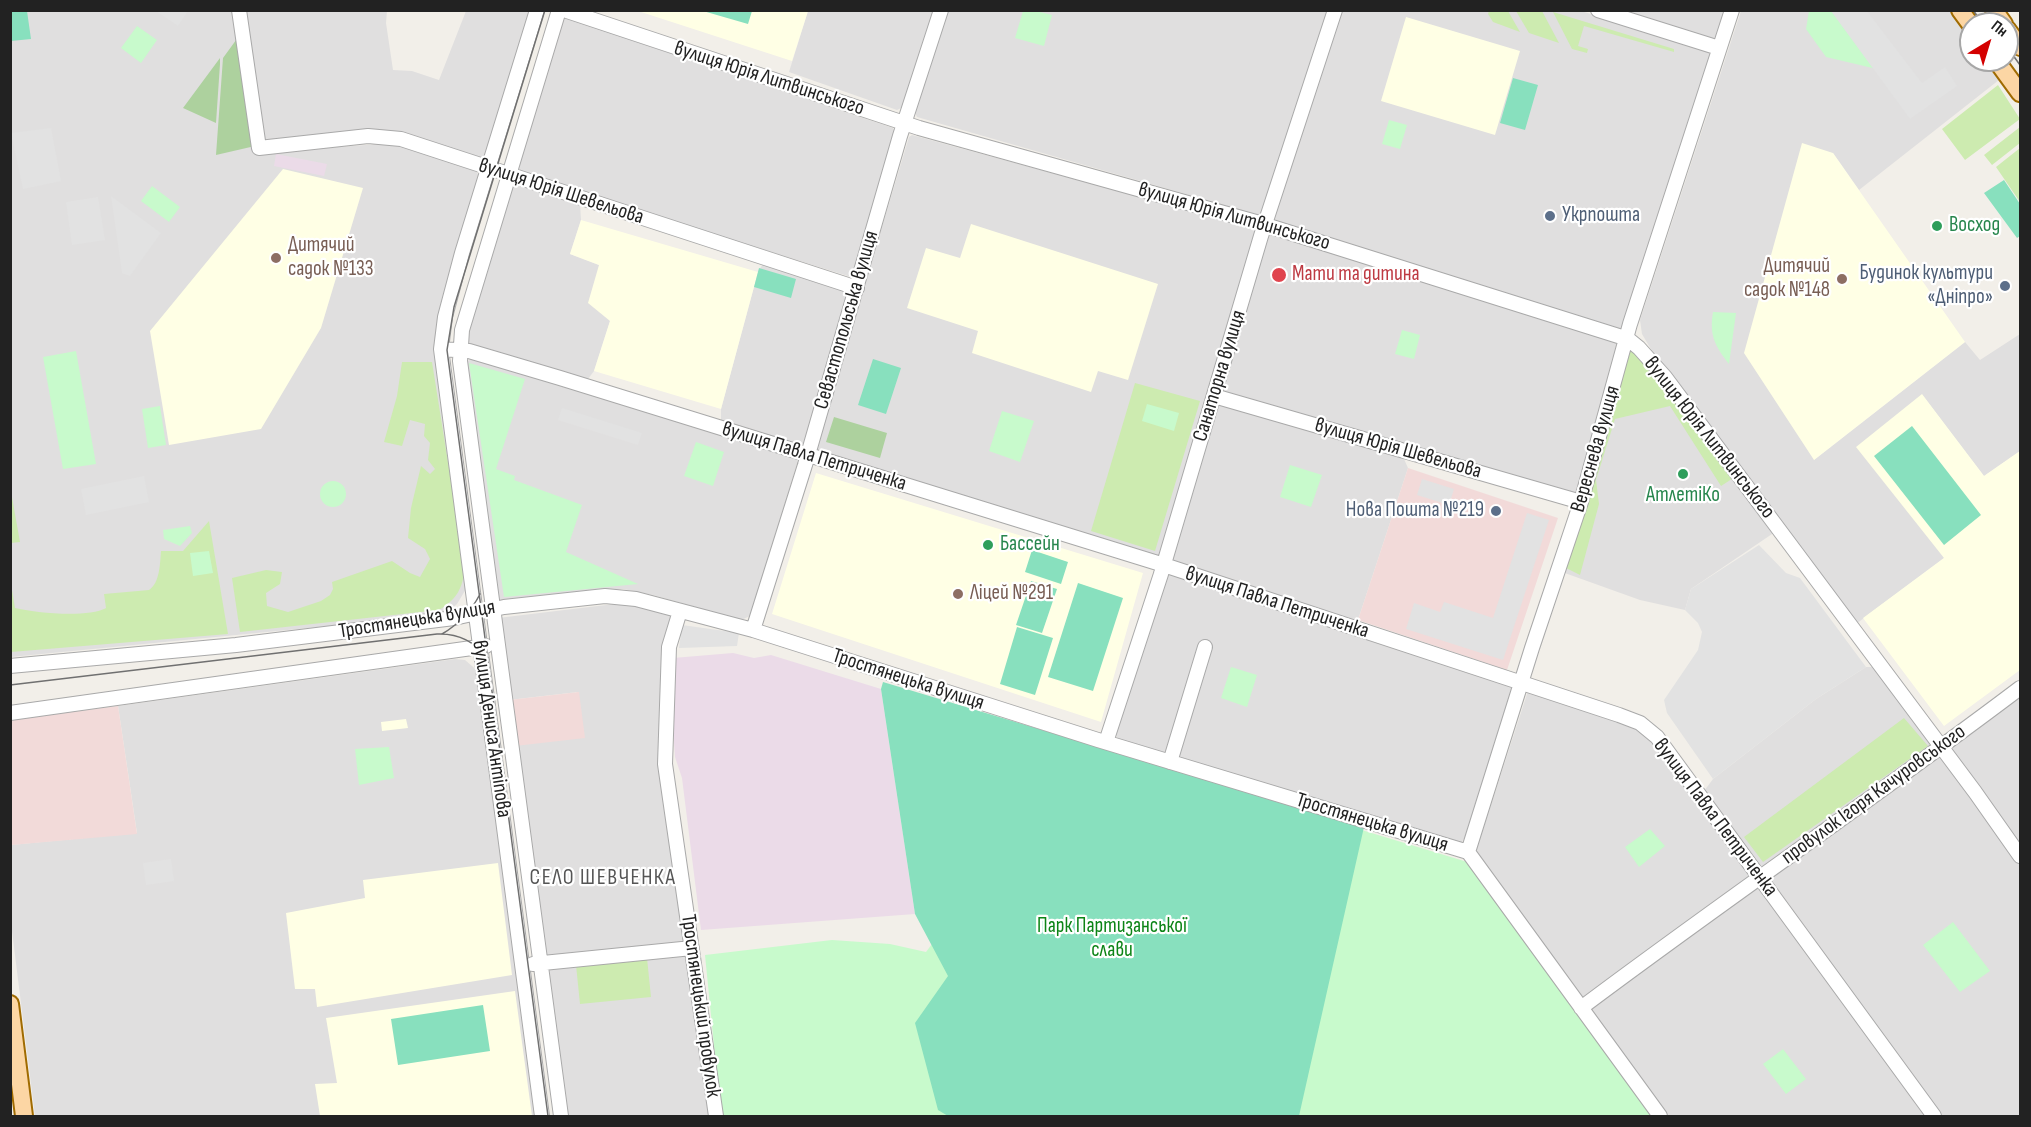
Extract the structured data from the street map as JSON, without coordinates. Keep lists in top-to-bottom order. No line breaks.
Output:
{"streets":{"street":["вулиця Юрія Литвинського","вулиця Юрія Шевельова","Севастопольська вулиця","Санаторна вулиця","Вереснева вулиця","вулиця Павла Петриченка","Тростянецька вулиця","вулиця Дениса Антіпова","провулок Ігоря Качуровського","Тростянецький провулок"]},"crossings":[["вулиця Юрія Литвинського","Севастопольська вулиця"],["вулиця Юрія Литвинського","Санаторна вулиця"],["вулиця Юрія Литвинського","Вереснева вулиця"],["вулиця Юрія Литвинського","провулок Ігоря Качуровського"],["вулиця Юрія Шевельова","Севастопольська вулиця"],["вулиця Юрія Шевельова","Санаторна вулиця"],["вулиця Юрія Шевельова","Вереснева вулиця"],["вулиця Юрія Шевельова","вулиця Дениса Антіпова"],["Севастопольська вулиця","вулиця Павла Петриченка"],["Севастопольська вулиця","Тростянецька вулиця"],["Санаторна вулиця","вулиця Павла Петриченка"],["Санаторна вулиця","Тростянецька вулиця"],["Вереснева вулиця","вулиця Павла Петриченка"],["Вереснева вулиця","Тростянецька вулиця"],["вулиця Павла Петриченка","вулиця Дениса Антіпова"],["вулиця Павла Петриченка","провулок Ігоря Качуровського"],["Тростянецька вулиця","вулиця Дениса Антіпова"],["Тростянецька вулиця","провулок Ігоря Качуровського"],["Тростянецька вулиця","Тростянецький провулок"]],"districts":["СЕЛО ШЕВЧЕНКА"],"parks":["Парк Партизанської слави"],"places":["Укрпошта","Восход","Дитячий садок №133","Мати та дитина","Дитячий садок №148","Будинок культури «Дніпро»","АтлетіКо","Нова Пошта №219","Бассейн","Ліцей №291"],"north":"top right"}
